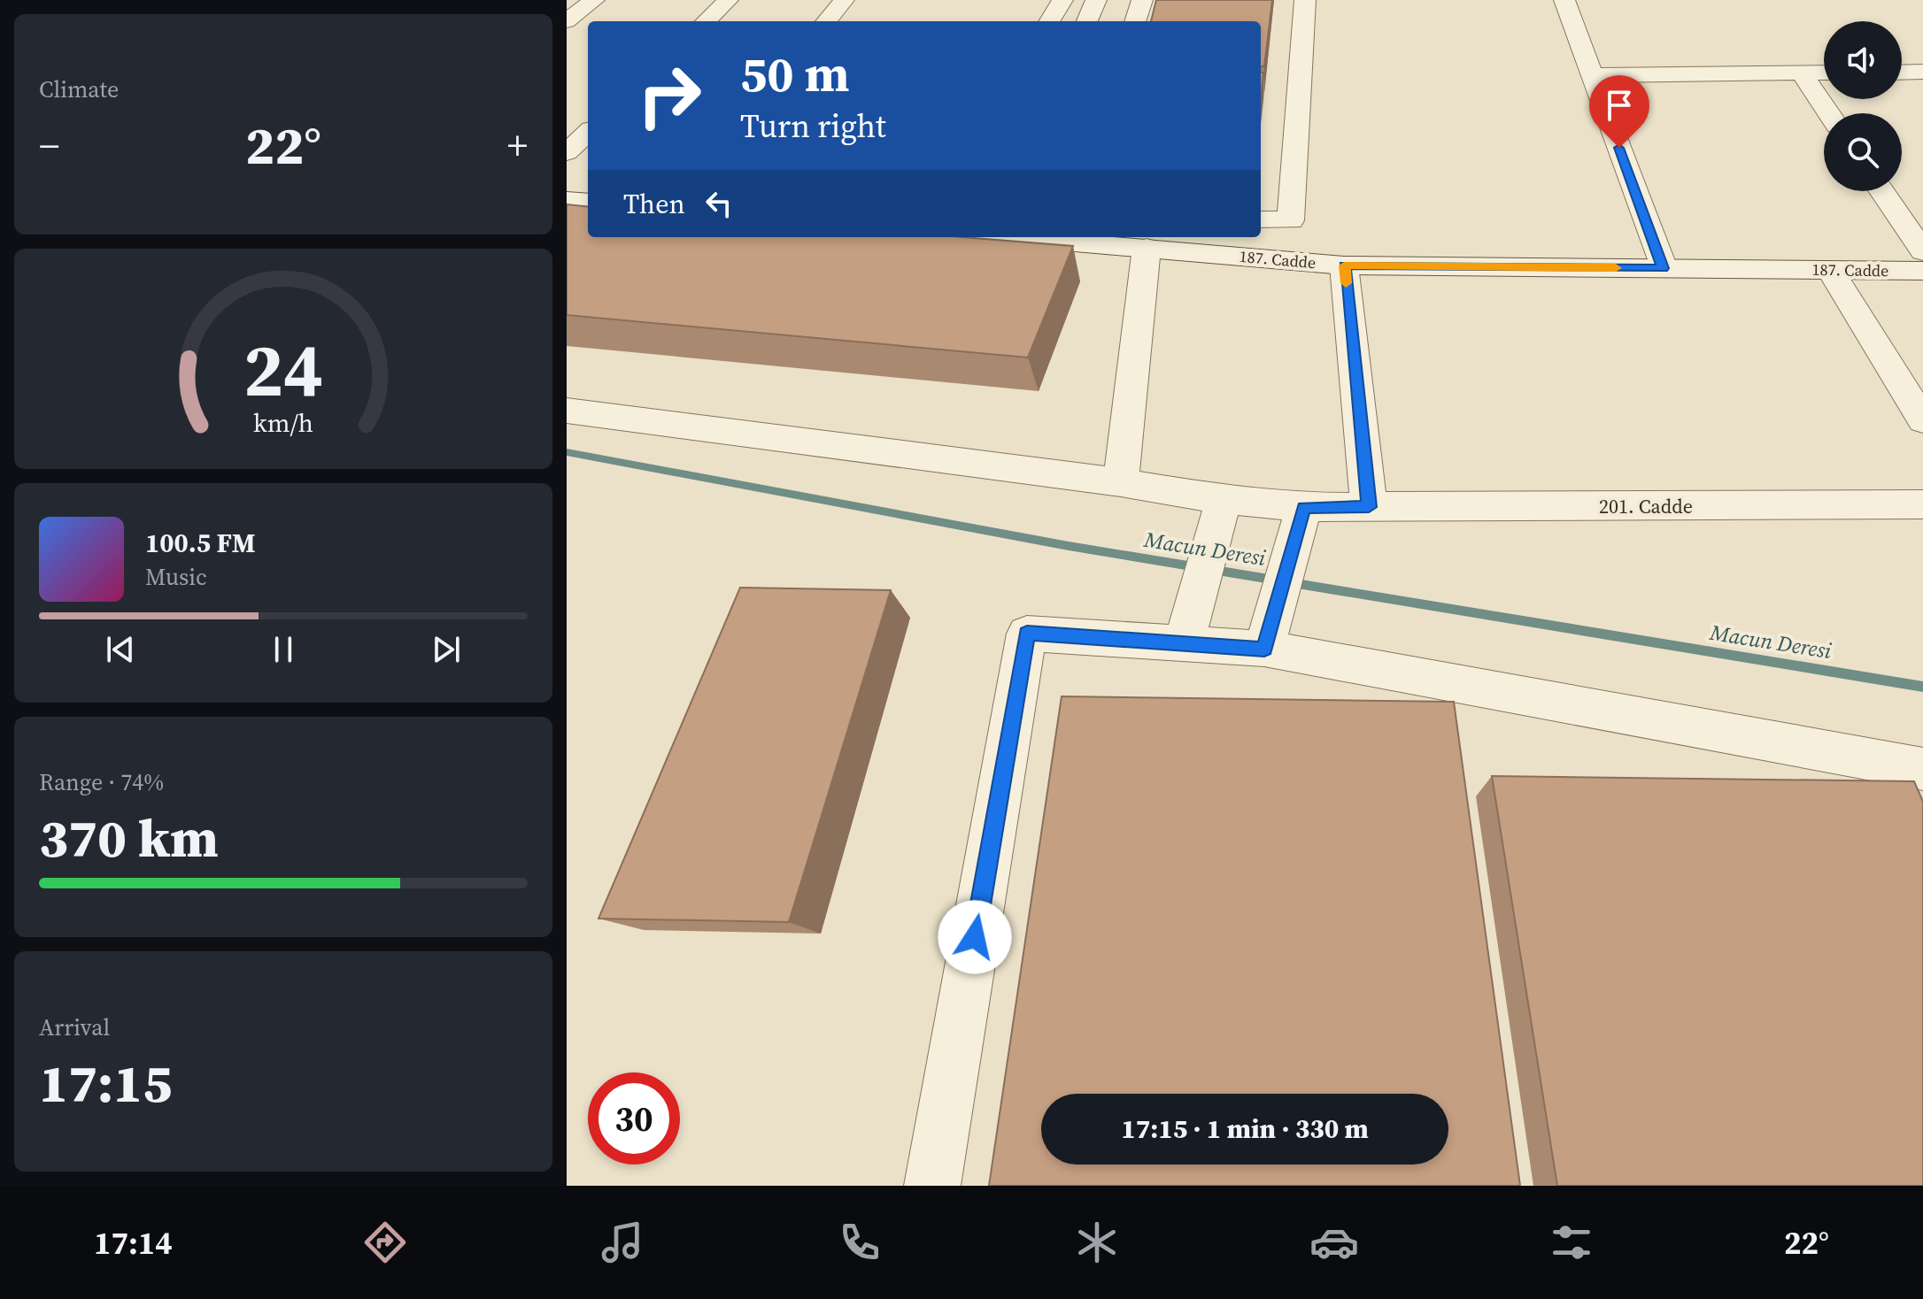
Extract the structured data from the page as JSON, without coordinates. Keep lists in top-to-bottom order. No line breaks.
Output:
{"streets":{"street":["187. Cadde","201. Cadde"]},"water":["Macun Deresi"],"page":{"tile":["Climate",["Range · 74%","370 km"],["Arrival","17:15"]],"turn":["50 m","Turn right"],"heat":["−","22°","+"],"then":"Then","song":["100.5 FM","Music"],"limit":"30","trip":"17:15 · 1 min · 330 m","tabs":["17:14","22°"],"gauge":["24","km/h"]}}
